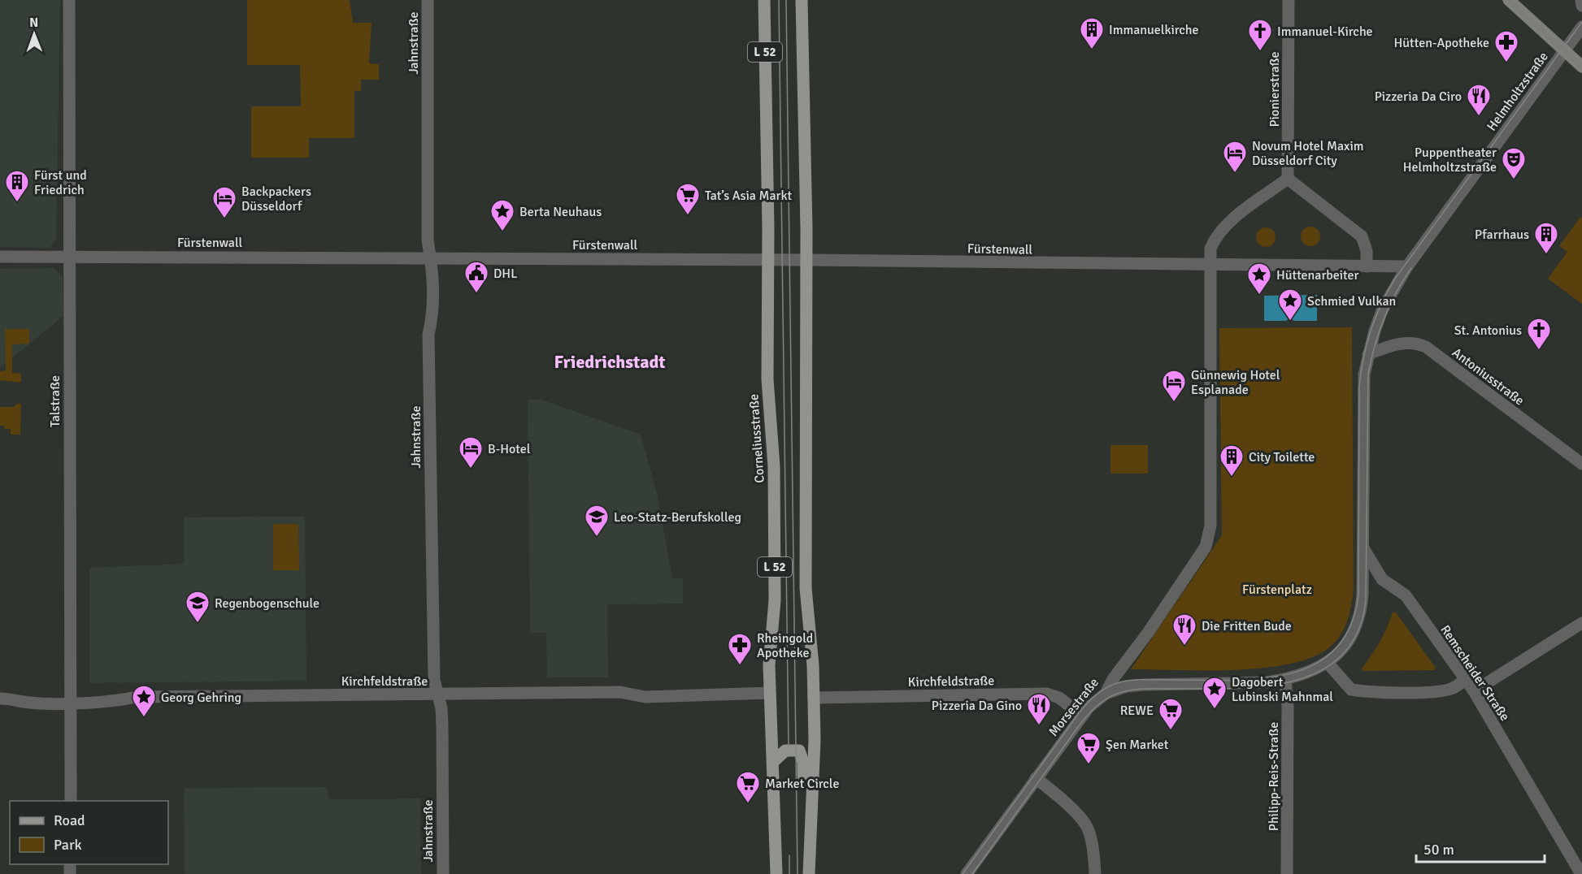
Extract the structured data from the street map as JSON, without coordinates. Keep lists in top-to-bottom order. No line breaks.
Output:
{"streets":{"main road":["L 52","Corneliusstraße"],"street":["Jahnstraße","Pionierstraße","Helmholtzstraße","Fürstenwall","Antoniusstraße","Talstraße","Remscheider Straße","Kirchfeldstraße","Morsestraße","Philipp-Reis-Straße"]},"crossings":[["Jahnstraße","Fürstenwall"],["Jahnstraße","Kirchfeldstraße"],["L 52","Fürstenwall"],["L 52","Kirchfeldstraße"],["Fürstenwall","Talstraße"],["Fürstenwall","Corneliusstraße"],["Fürstenwall","Morsestraße"],["Talstraße","Kirchfeldstraße"],["Corneliusstraße","Kirchfeldstraße"],["Kirchfeldstraße","Morsestraße"]],"districts":["Friedrichstadt"],"parks":["Fürstenplatz"],"places":{"building":["Immanuelkirche","Fürst und Friedrich","Pfarrhaus","City Toilette"],"church":["Immanuel-Kirche","St. Antonius"],"pharmacy":["Hütten-Apotheke","Rheingold Apotheke"],"restaurant":["Pizzeria Da Ciro","Die Fritten Bude","Pizzeria Da Gino"],"hotel":["Novum Hotel Maxim Düsseldorf City","Backpackers Düsseldorf","Günnewig Hotel Esplanade","B-Hotel"],"theatre":["Puppentheater Helmholtzstraße"],"supermarket":["Tat’s Asia Markt","REWE","Şen Market","Market Circle"],"place":["Berta Neuhaus","Hüttenarbeiter","Schmied Vulkan","Dagobert Lubinski Mahnmal","Georg Gehring"],"public building":["DHL"],"school or university":["Leo-Statz-Berufskolleg","Regenbogenschule"]},"legend":["Road","Park"],"scale_bar":"50 m","north":"top"}
